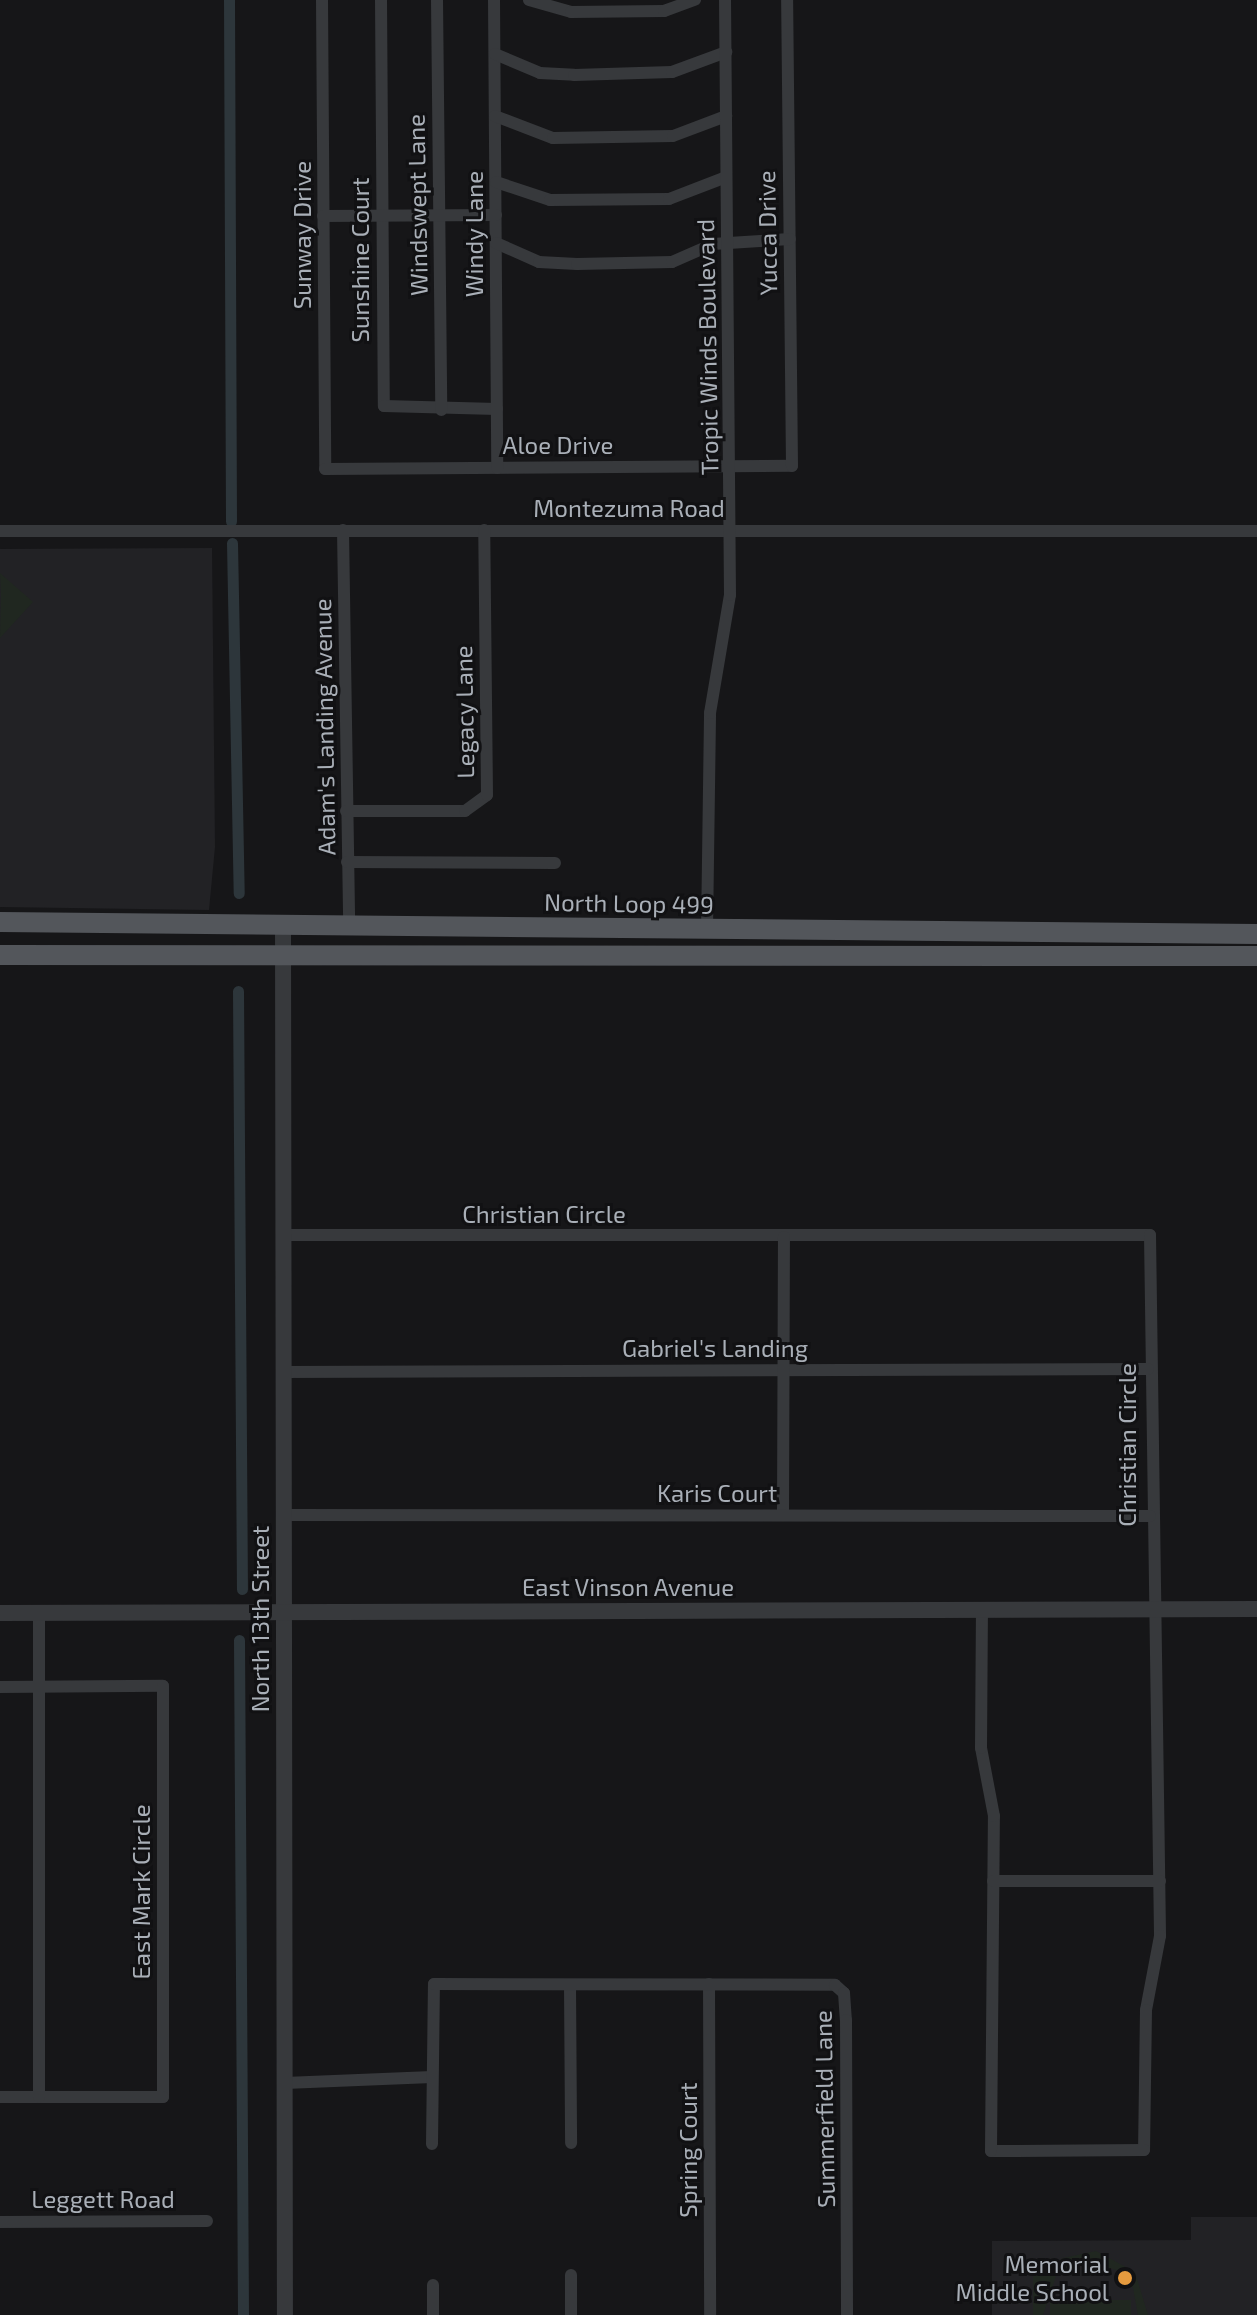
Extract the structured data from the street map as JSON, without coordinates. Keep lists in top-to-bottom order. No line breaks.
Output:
{"streets":{"main road":["North Loop 499"],"street":["Windswept Lane","Yucca Drive","Windy Lane","Sunway Drive","Sunshine Court","Tropic Winds Boulevard","Aloe Drive","Montezuma Road","Legacy Lane","Adam's Landing Avenue","Christian Circle","Gabriel's Landing","Karis Court","East Vinson Avenue","North 13th Street","East Mark Circle","Summerfield Lane","Spring Court","Leggett Road"]},"crossings":[["Windswept Lane","Sunshine Court"],["Yucca Drive","Aloe Drive"],["Windy Lane","Sunshine Court"],["Windy Lane","Aloe Drive"],["Sunway Drive","Aloe Drive"],["Tropic Winds Boulevard","Aloe Drive"],["Tropic Winds Boulevard","Montezuma Road"],["Tropic Winds Boulevard","North Loop 499"],["Montezuma Road","Legacy Lane"],["Montezuma Road","Adam's Landing Avenue"],["Legacy Lane","Adam's Landing Avenue"],["Adam's Landing Avenue","North Loop 499"],["North Loop 499","North 13th Street"],["Christian Circle","Gabriel's Landing"],["Christian Circle","Karis Court"],["Christian Circle","East Vinson Avenue"],["Christian Circle","North 13th Street"],["Gabriel's Landing","North 13th Street"],["Karis Court","North 13th Street"],["East Vinson Avenue","North 13th Street"],["Summerfield Lane","Spring Court"]],"places":["Memorial Middle School"]}
